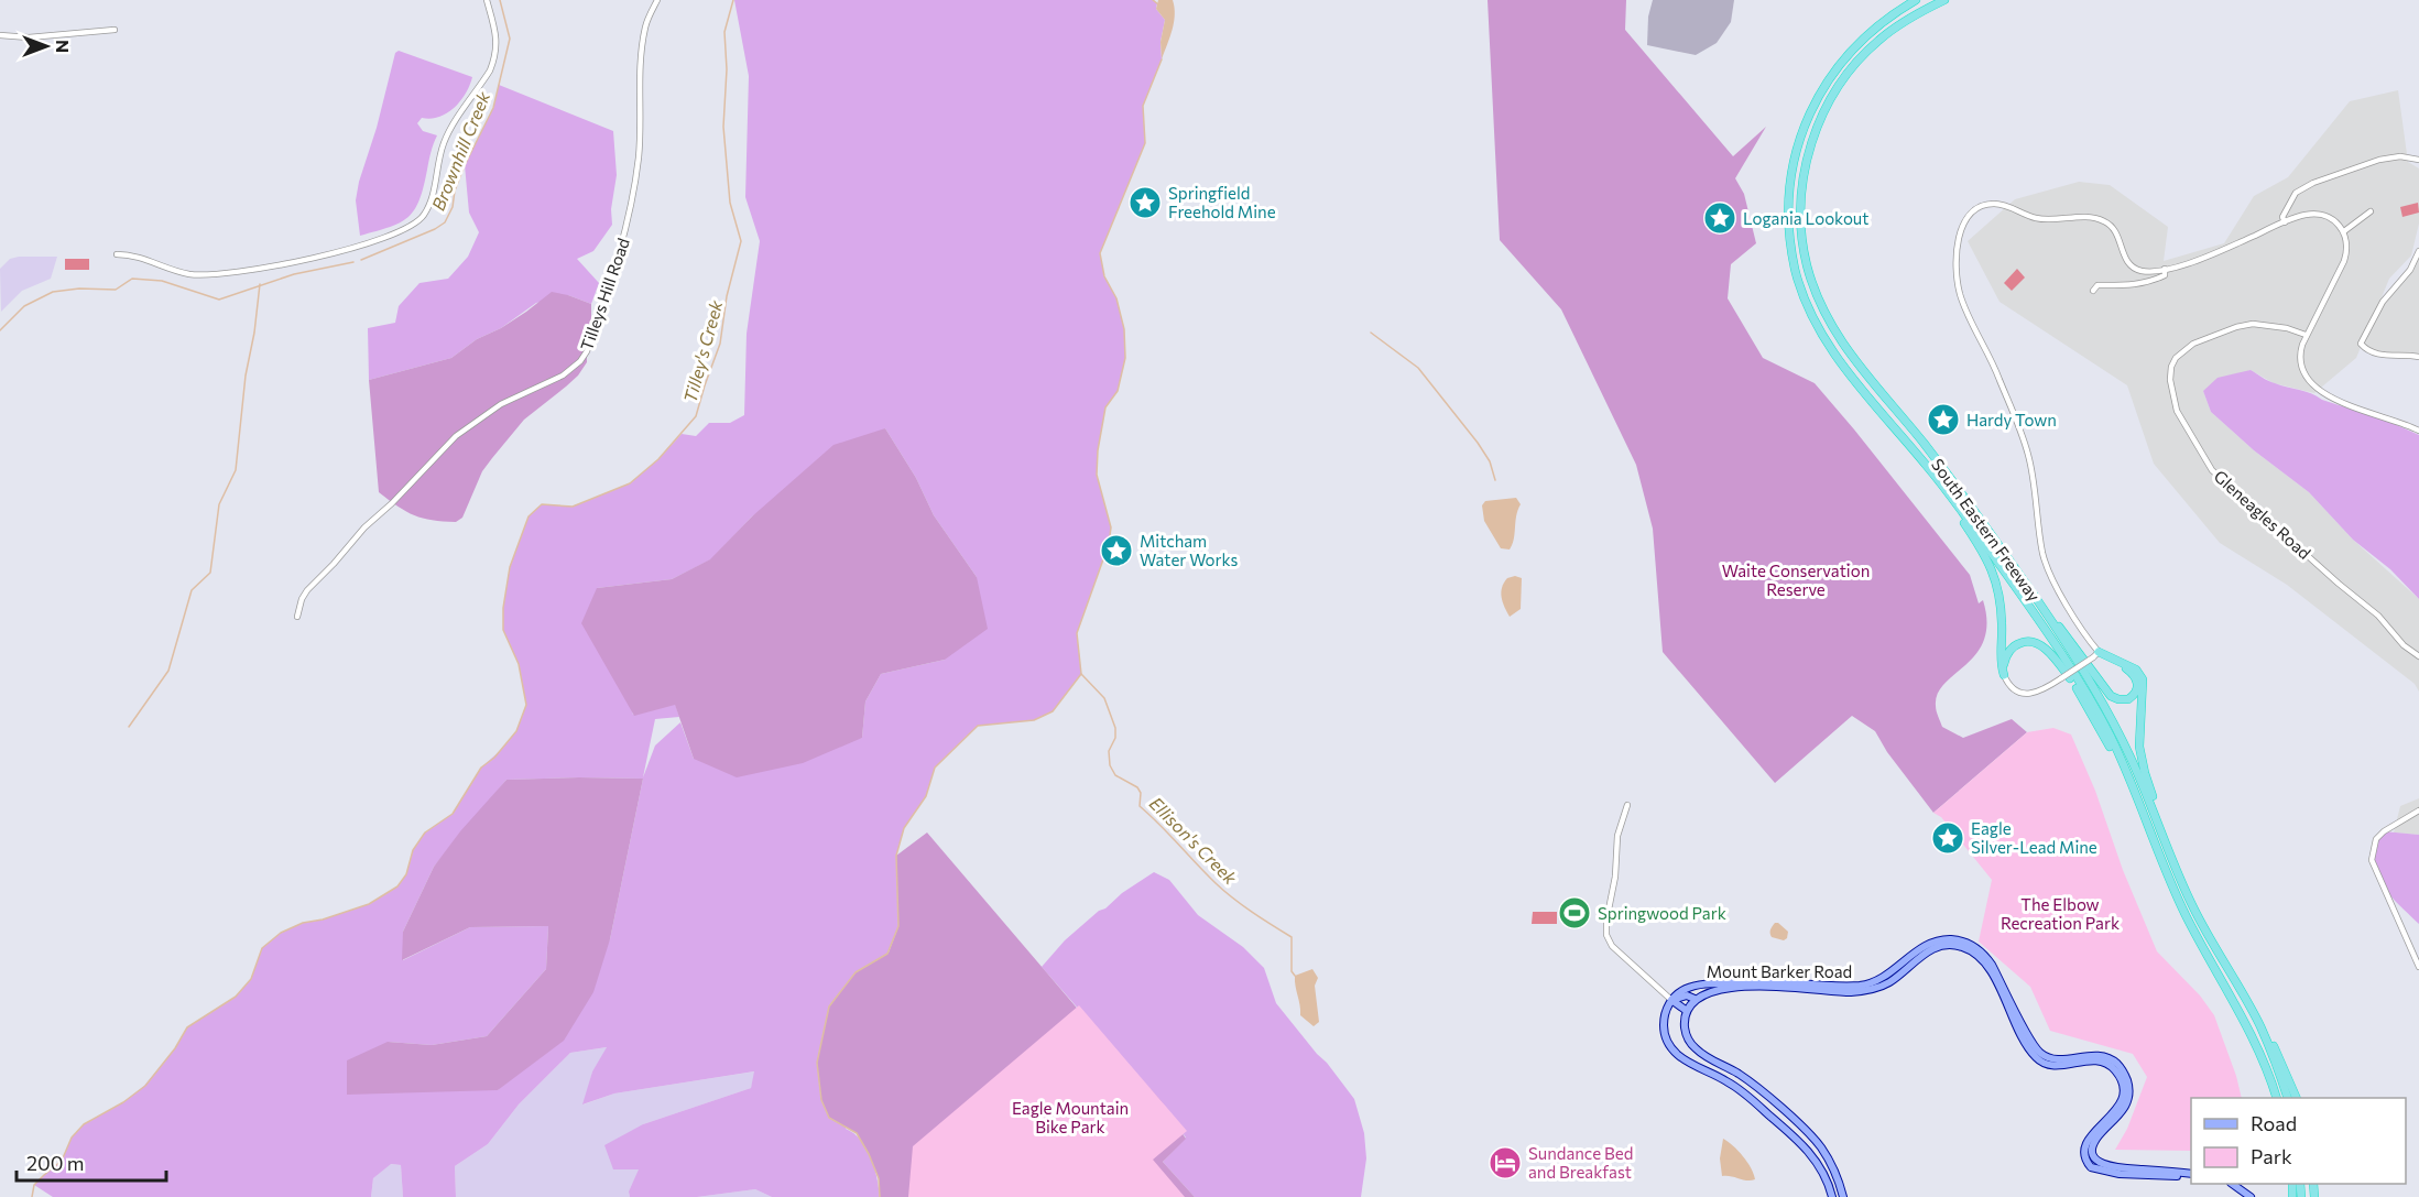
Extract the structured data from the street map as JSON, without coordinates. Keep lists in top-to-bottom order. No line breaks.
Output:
{"streets":{"highway":["South Eastern Freeway"],"main road":["Mount Barker Road"],"street":["Tilleys Hill Road","Gleneagles Road"]},"water":["Brownhill Creek","Tilley's Creek","Ellison's Creek"],"parks":["Waite Conservation Reserve","The Elbow Recreation Park","Eagle Mountain Bike Park"],"places":{"place":["Springfield Freehold Mine","Logania Lookout","Hardy Town","Mitcham Water Works","Eagle Silver-Lead Mine"],"sports":["Springwood Park"],"hotel":["Sundance Bed and Breakfast"]},"legend":["Road","Park"],"scale_bar":"200 m","north":"right"}
